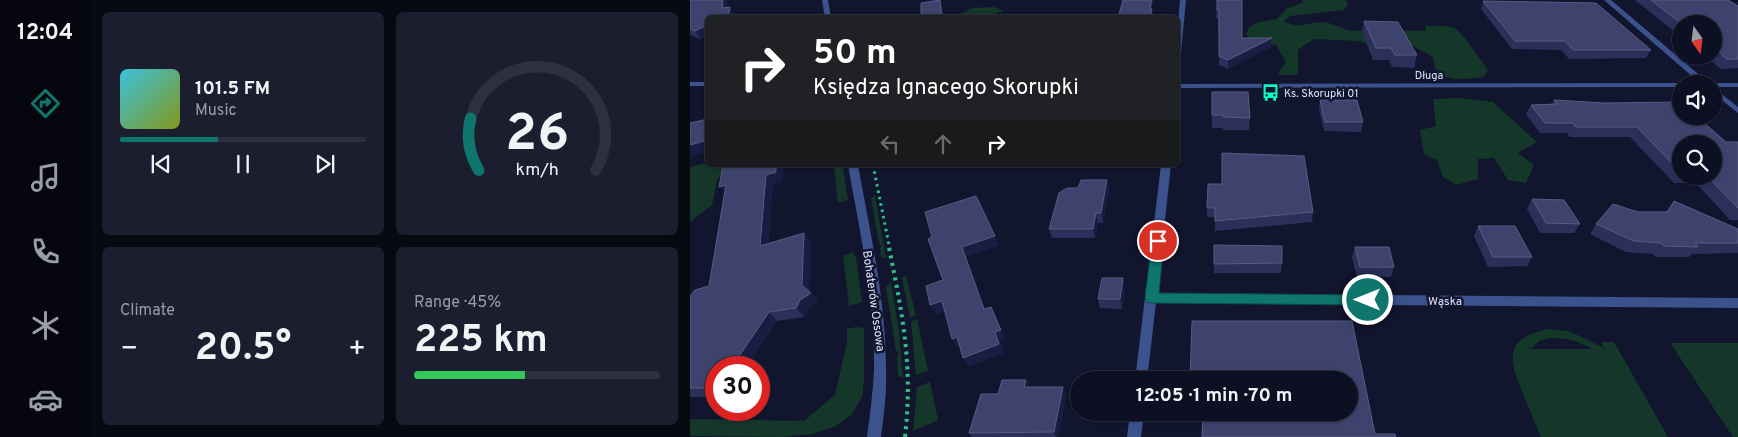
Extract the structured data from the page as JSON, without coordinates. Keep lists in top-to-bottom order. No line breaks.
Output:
{"streets":{"street":["Długa","Bohaterów Ossowa","Wąska"]},"places":{"bus stop":["Ks. Skorupki 01"]},"north":"bottom","page":{"tabs":"12:04","turn":["50 m","Księdza Ignacego Skorupki"],"song":["101.5 FM","Music"],"tile":["Climate",["Range · 45%","225 km"]],"heat":["−","20.5°","+"],"limit":"30","trip":"12:05 · 1 min · 70 m","gauge":["26","km/h"]}}
